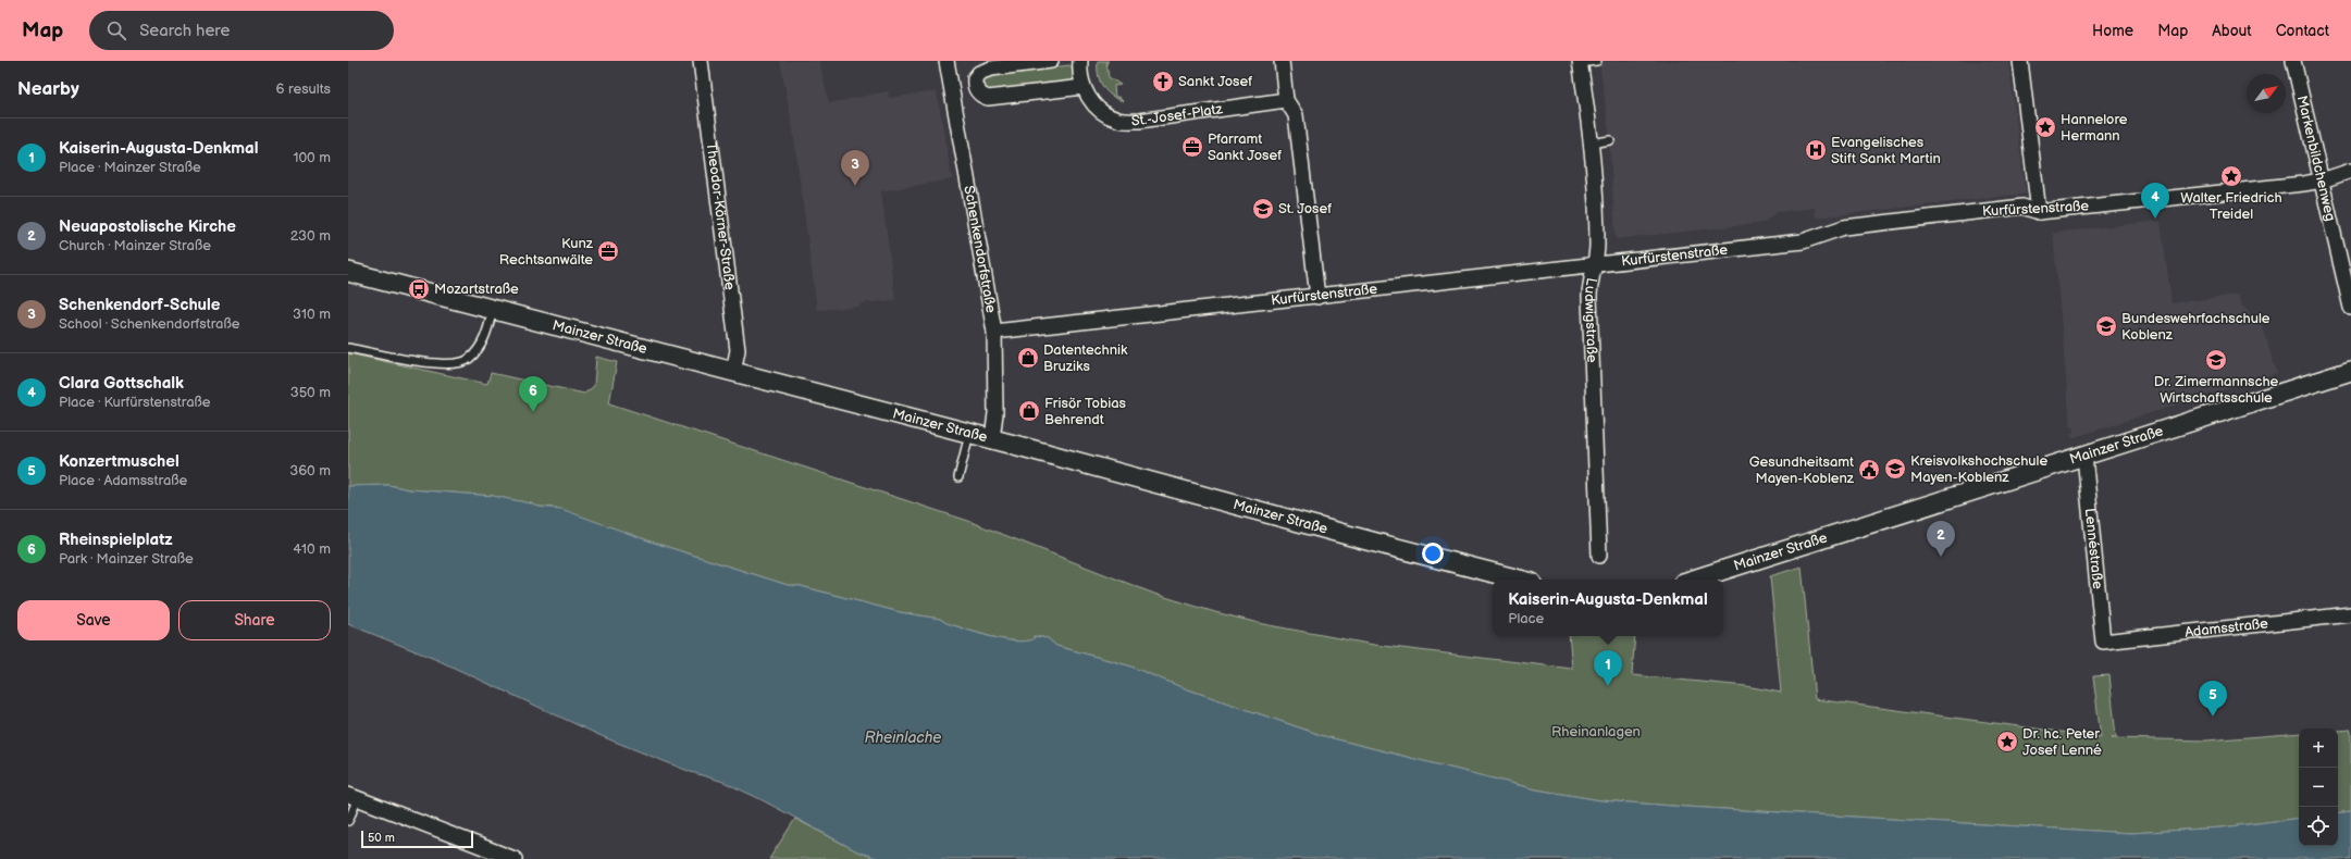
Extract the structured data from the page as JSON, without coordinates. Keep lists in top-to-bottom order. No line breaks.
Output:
{"streets":{"street":["St.-Josef-Platz","Markenbildchenweg","Kurfürstenstraße","Theodor-Körner-Straße","Schenkendorfstraße","Ludwigstraße","Mainzer Straße","Lennéstraße","Adamsstraße"]},"crossings":[["Markenbildchenweg","Kurfürstenstraße"],["Kurfürstenstraße","Schenkendorfstraße"],["Kurfürstenstraße","Ludwigstraße"],["Theodor-Körner-Straße","Mainzer Straße"],["Schenkendorfstraße","Mainzer Straße"],["Mainzer Straße","Lennéstraße"],["Lennéstraße","Adamsstraße"]],"water":["Rheinlache"],"parks":["Rheinanlagen"],"places":{"church":["Sankt Josef"],"place":["Hannelore Hermann","Walter Friedrich Treidel","Dr. hc. Peter Josef Lenné"],"office":["Pfarramt Sankt Josef","Kunz Rechtsanwälte"],"hospital":["Evangelisches Stift Sankt Martin"],"school or university":["St. Josef","Bundeswehrfachschule Koblenz","Dr. Zimermannsche Wirtschaftsschule","Kreisvolkshochschule Mayen-Koblenz"],"bus stop":["Mozartstraße"],"shop":["Datentechnik Bruziks","Frisör Tobias Behrendt"],"public building":["Gesundheitsamt Mayen-Koblenz"]},"scale_bar":"50 m","north":"top right","page":{"header":"Map","search":"Search here","nav":["Home","Map","About","Contact"],"heading":["Nearby","6 results"],"list":[{"mark":"1","name":"Kaiserin-Augusta-Denkmal","note":"Place · Mainzer Straße","value":"100 m"},{"mark":"2","name":"Neuapostolische Kirche","note":"Church · Mainzer Straße","value":"230 m"},{"mark":"3","name":"Schenkendorf-Schule","note":"School · Schenkendorfstraße","value":"310 m"},{"mark":"4","name":"Clara Gottschalk","note":"Place · Kurfürstenstraße","value":"350 m"},{"mark":"5","name":"Konzertmuschel","note":"Place · Adamsstraße","value":"360 m"},{"mark":"6","name":"Rheinspielplatz","note":"Park · Mainzer Straße","value":"410 m"}],"pins":["3","4","6","2","1","5"],"popup":["Kaiserin-Augusta-Denkmal","Place"],"buttons":["Save","Share"],"map_buttons":["+","−"],"scale":"50 m"}}
